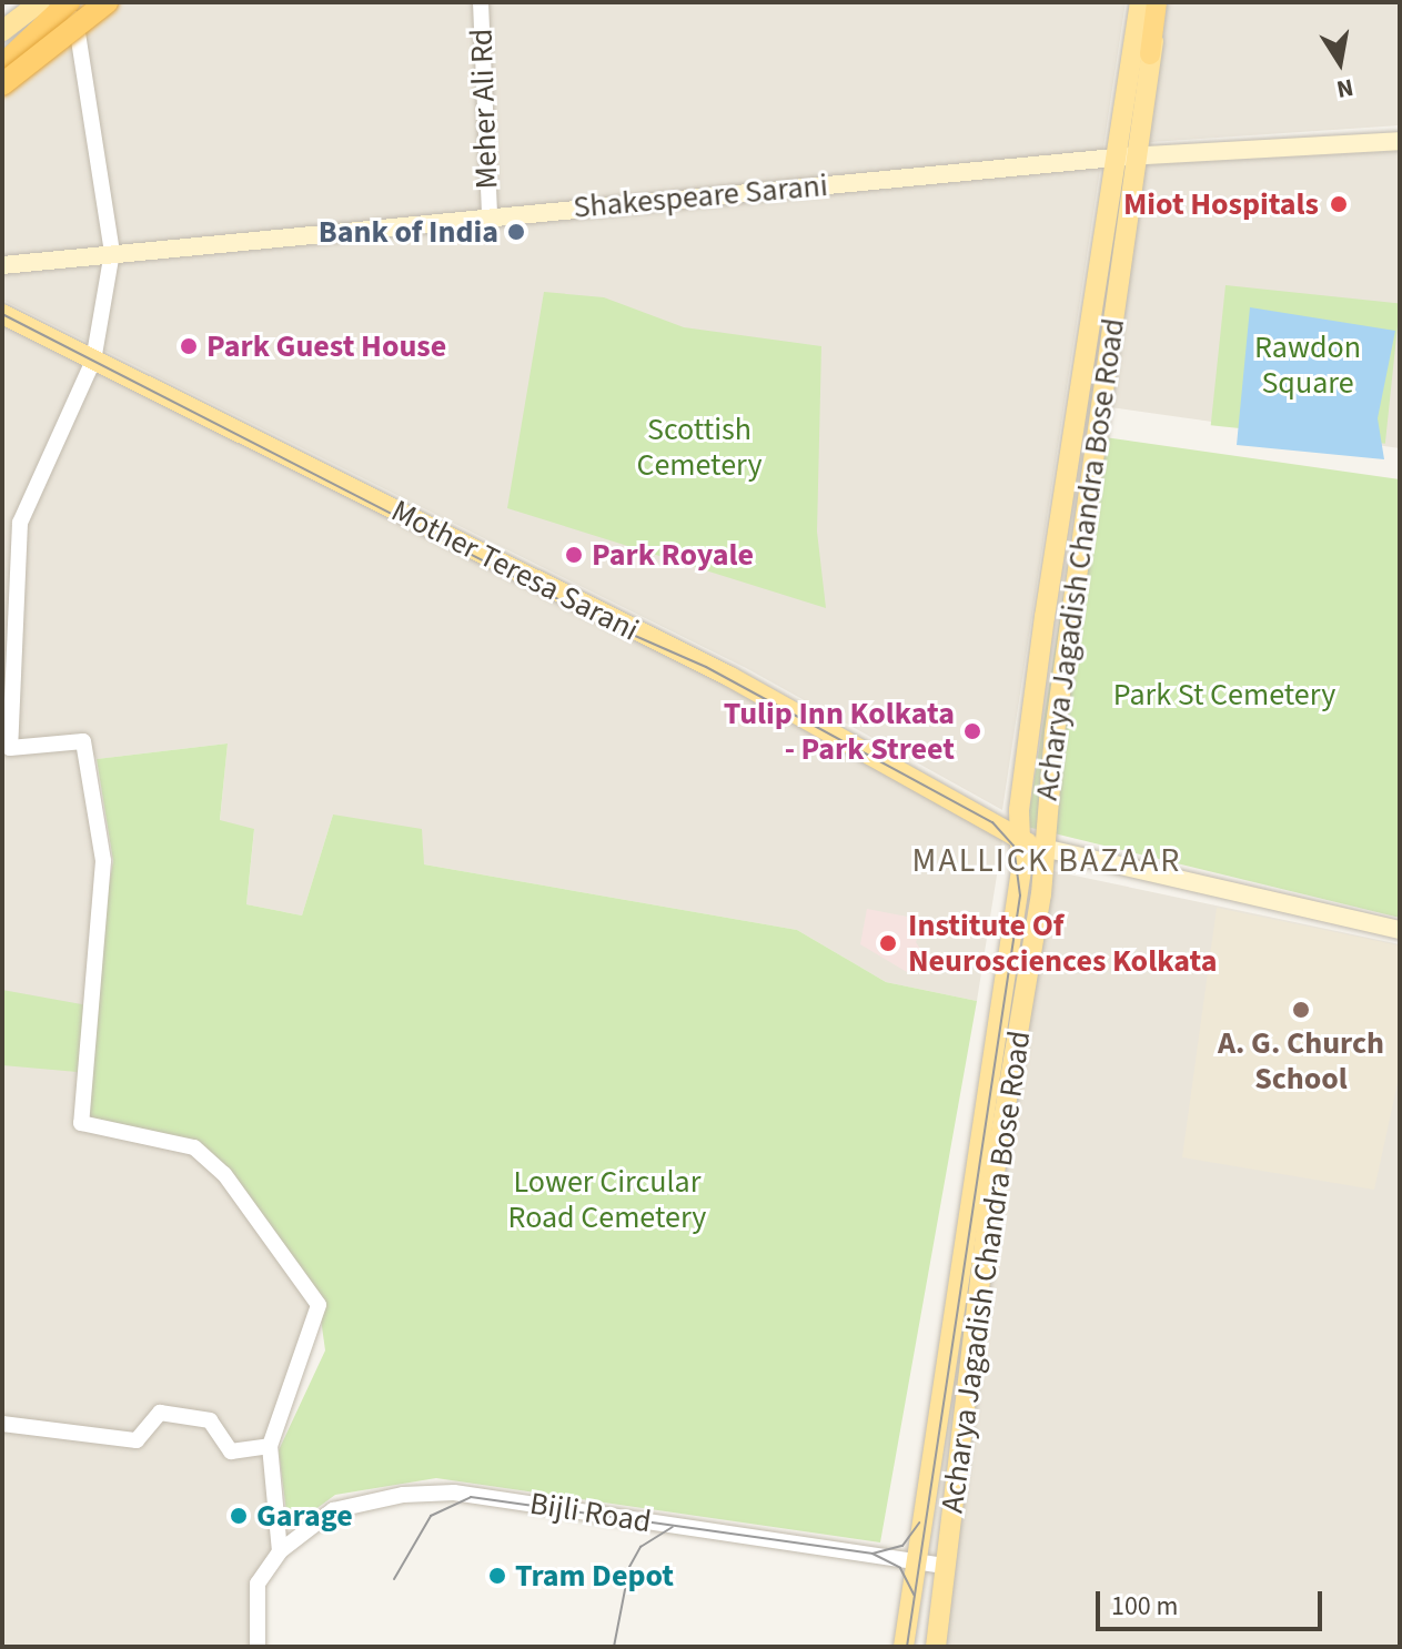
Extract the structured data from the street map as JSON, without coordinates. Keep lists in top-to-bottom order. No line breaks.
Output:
{"streets":{"main road":["Shakespeare Sarani","Acharya Jagadish Chandra Bose Road","Mother Teresa Sarani"],"street":["Meher Ali Rd","Bijli Road"]},"crossings":[["Meher Ali Rd","Shakespeare Sarani"],["Shakespeare Sarani","Acharya Jagadish Chandra Bose Road"],["Acharya Jagadish Chandra Bose Road","Mother Teresa Sarani"],["Acharya Jagadish Chandra Bose Road","Bijli Road"]],"districts":["MALLICK BAZAAR"],"parks":["Rawdon Square","Scottish Cemetery","Park St Cemetery","Lower Circular Road Cemetery"],"places":["Miot Hospitals","Bank of India","Park Guest House","Park Royale","Tulip Inn Kolkata - Park Street","Institute Of Neurosciences Kolkata","A. G. Church School","Garage","Tram Depot"],"scale_bar":"100 m","north":"bottom"}
